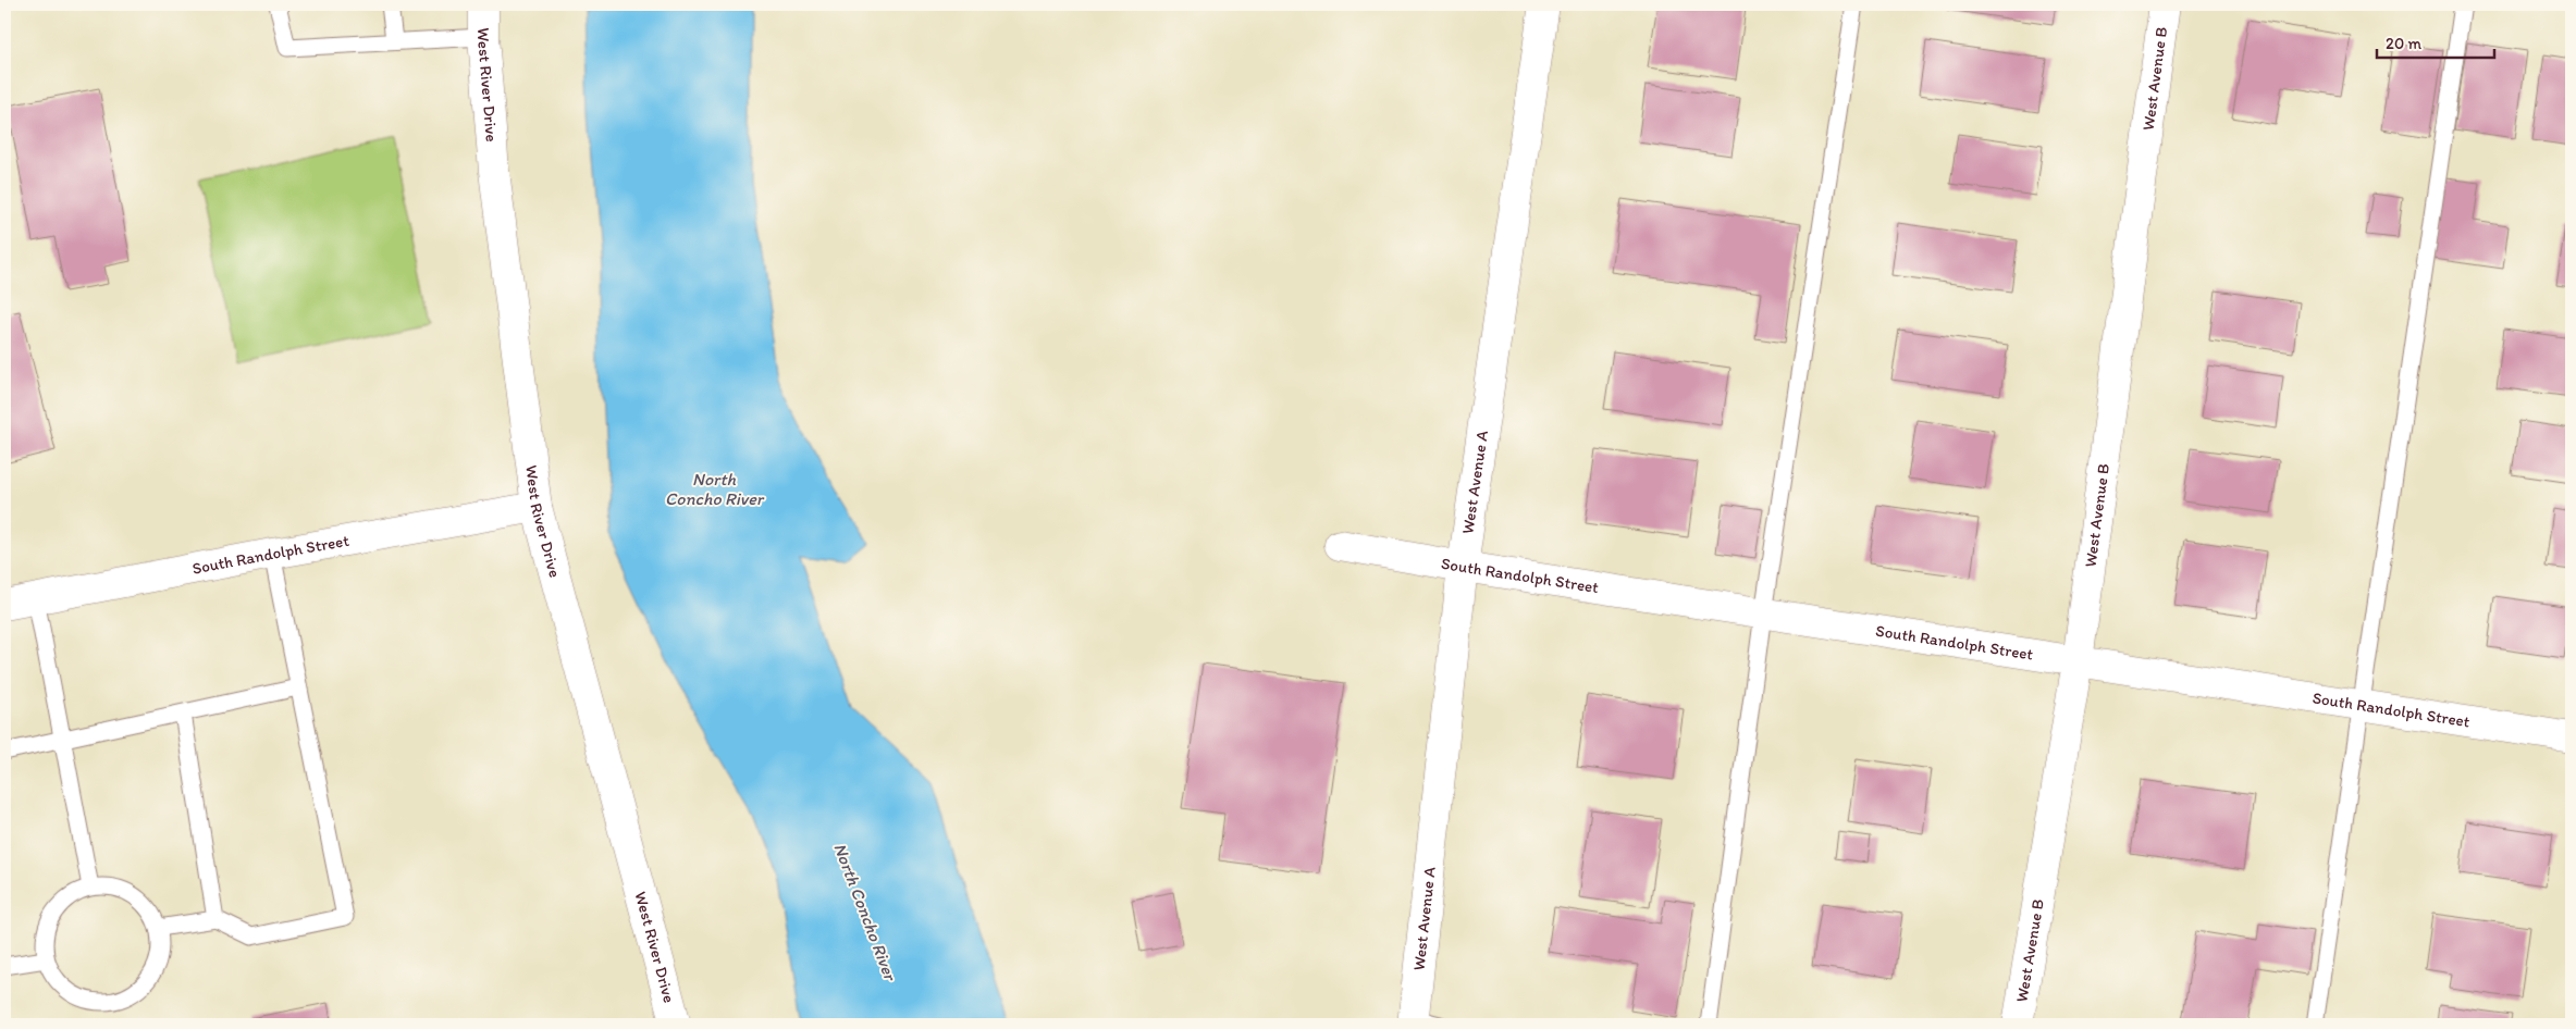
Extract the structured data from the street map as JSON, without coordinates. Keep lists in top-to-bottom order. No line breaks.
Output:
{"streets":{"street":["West Avenue B","West River Drive","West Avenue A","South Randolph Street"]},"crossings":[["West Avenue B","South Randolph Street"],["West River Drive","South Randolph Street"],["West Avenue A","South Randolph Street"]],"water":["North Concho River"],"scale_bar":"20 m"}
